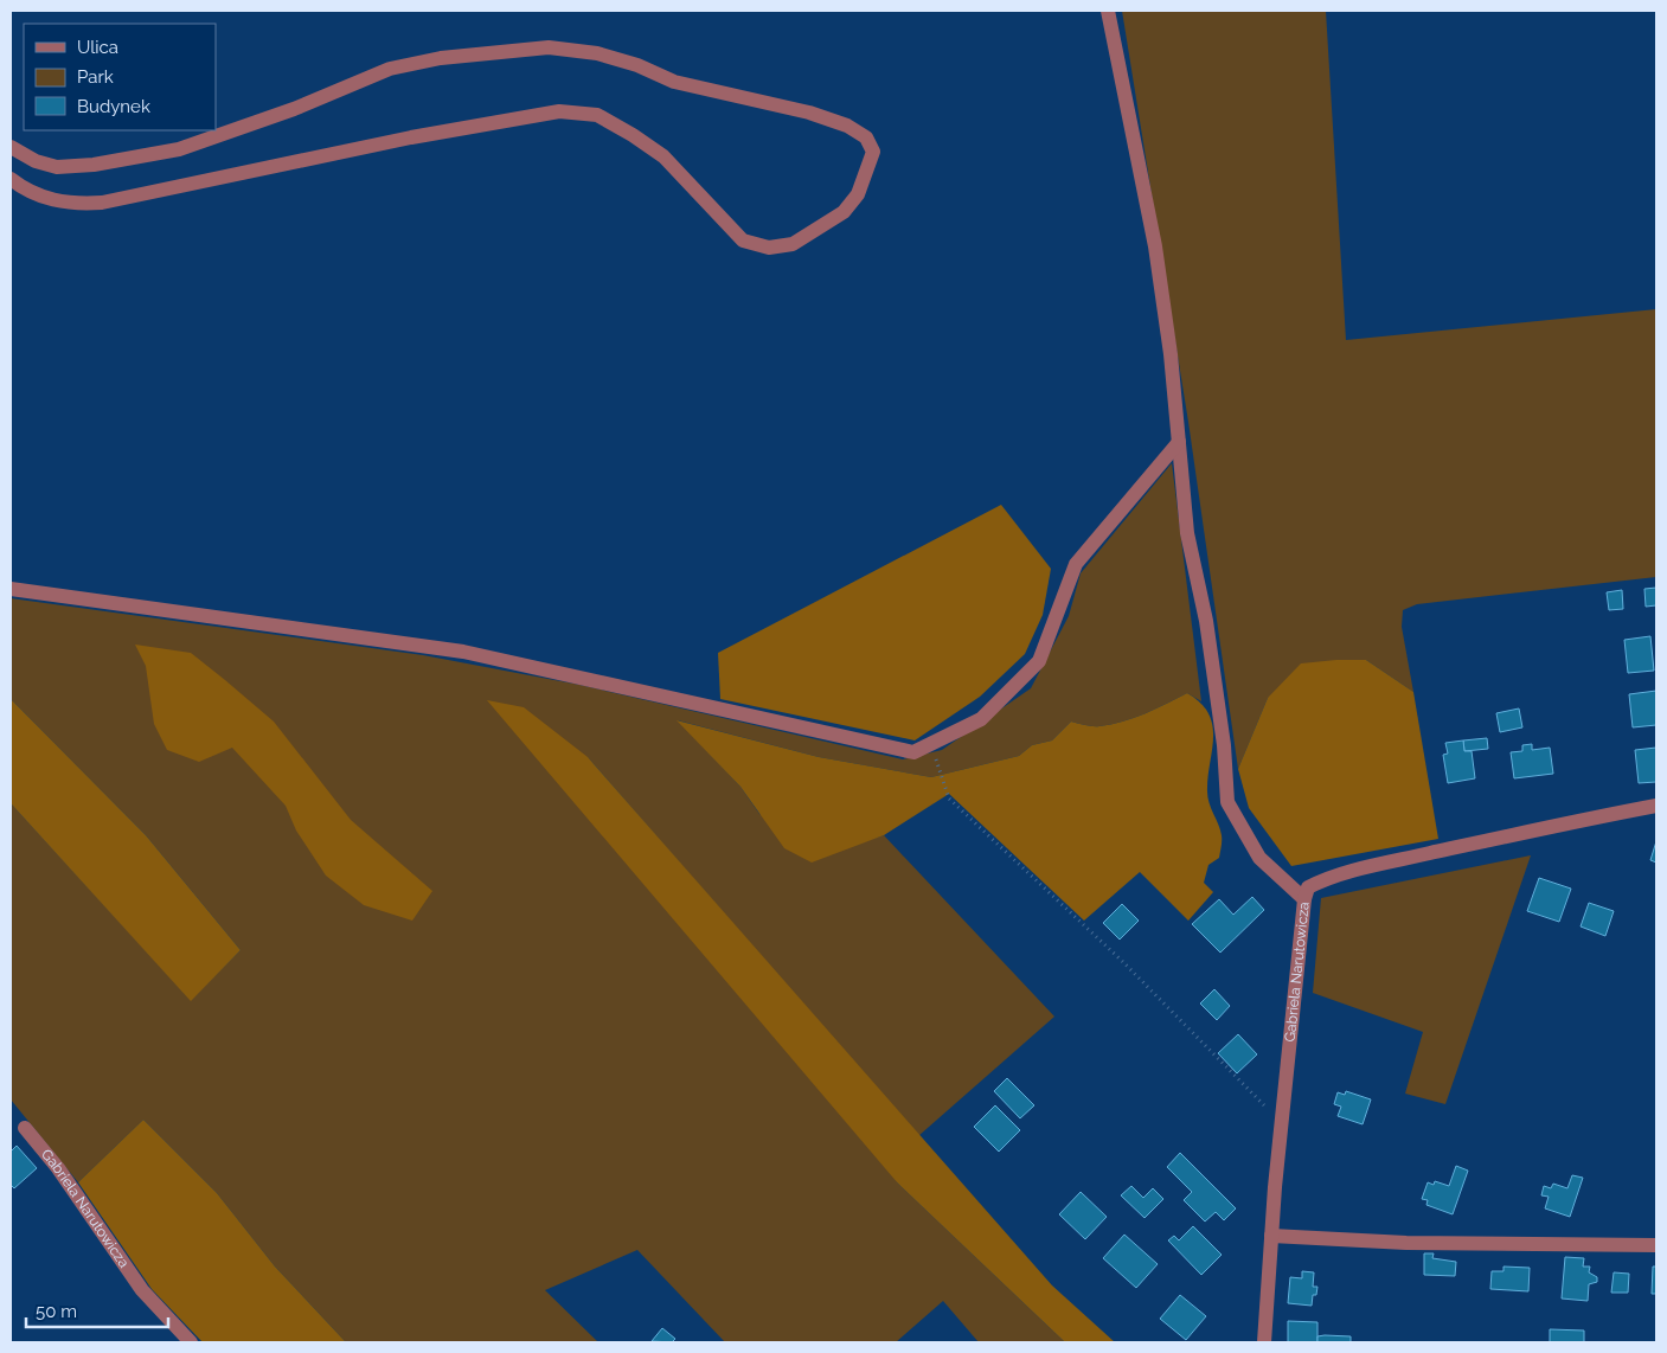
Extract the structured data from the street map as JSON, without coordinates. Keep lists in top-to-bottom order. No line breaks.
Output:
{"streets":{"street":["Gabriela Narutowicza"]},"legend":["Ulica","Park","Budynek"],"scale_bar":"50 m"}
